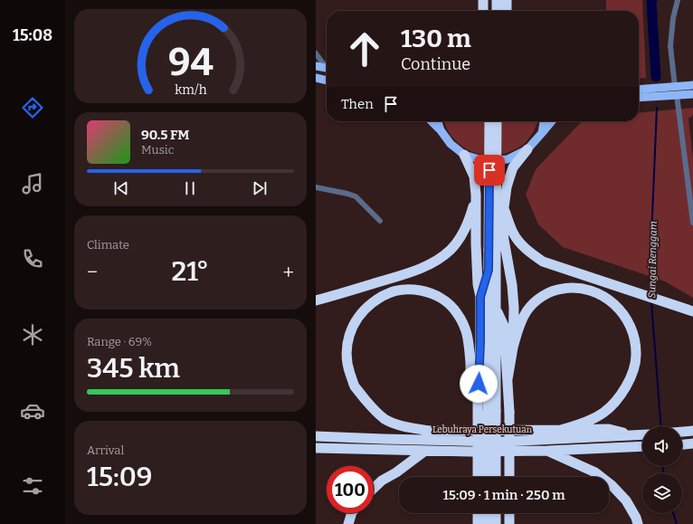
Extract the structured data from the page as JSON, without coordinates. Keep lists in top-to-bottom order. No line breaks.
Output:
{"streets":{"highway":["Lebuhraya Persekutuan"]},"water":["Sungai Renggam"],"page":{"tabs":"15:08","turn":["130 m","Continue"],"then":"Then","song":["90.5 FM","Music"],"tile":["Climate",["Range · 69%","345 km"],["Arrival","15:09"]],"heat":["−","21°","+"],"limit":"100","trip":"15:09 · 1 min · 250 m","gauge":["94","km/h"]}}
